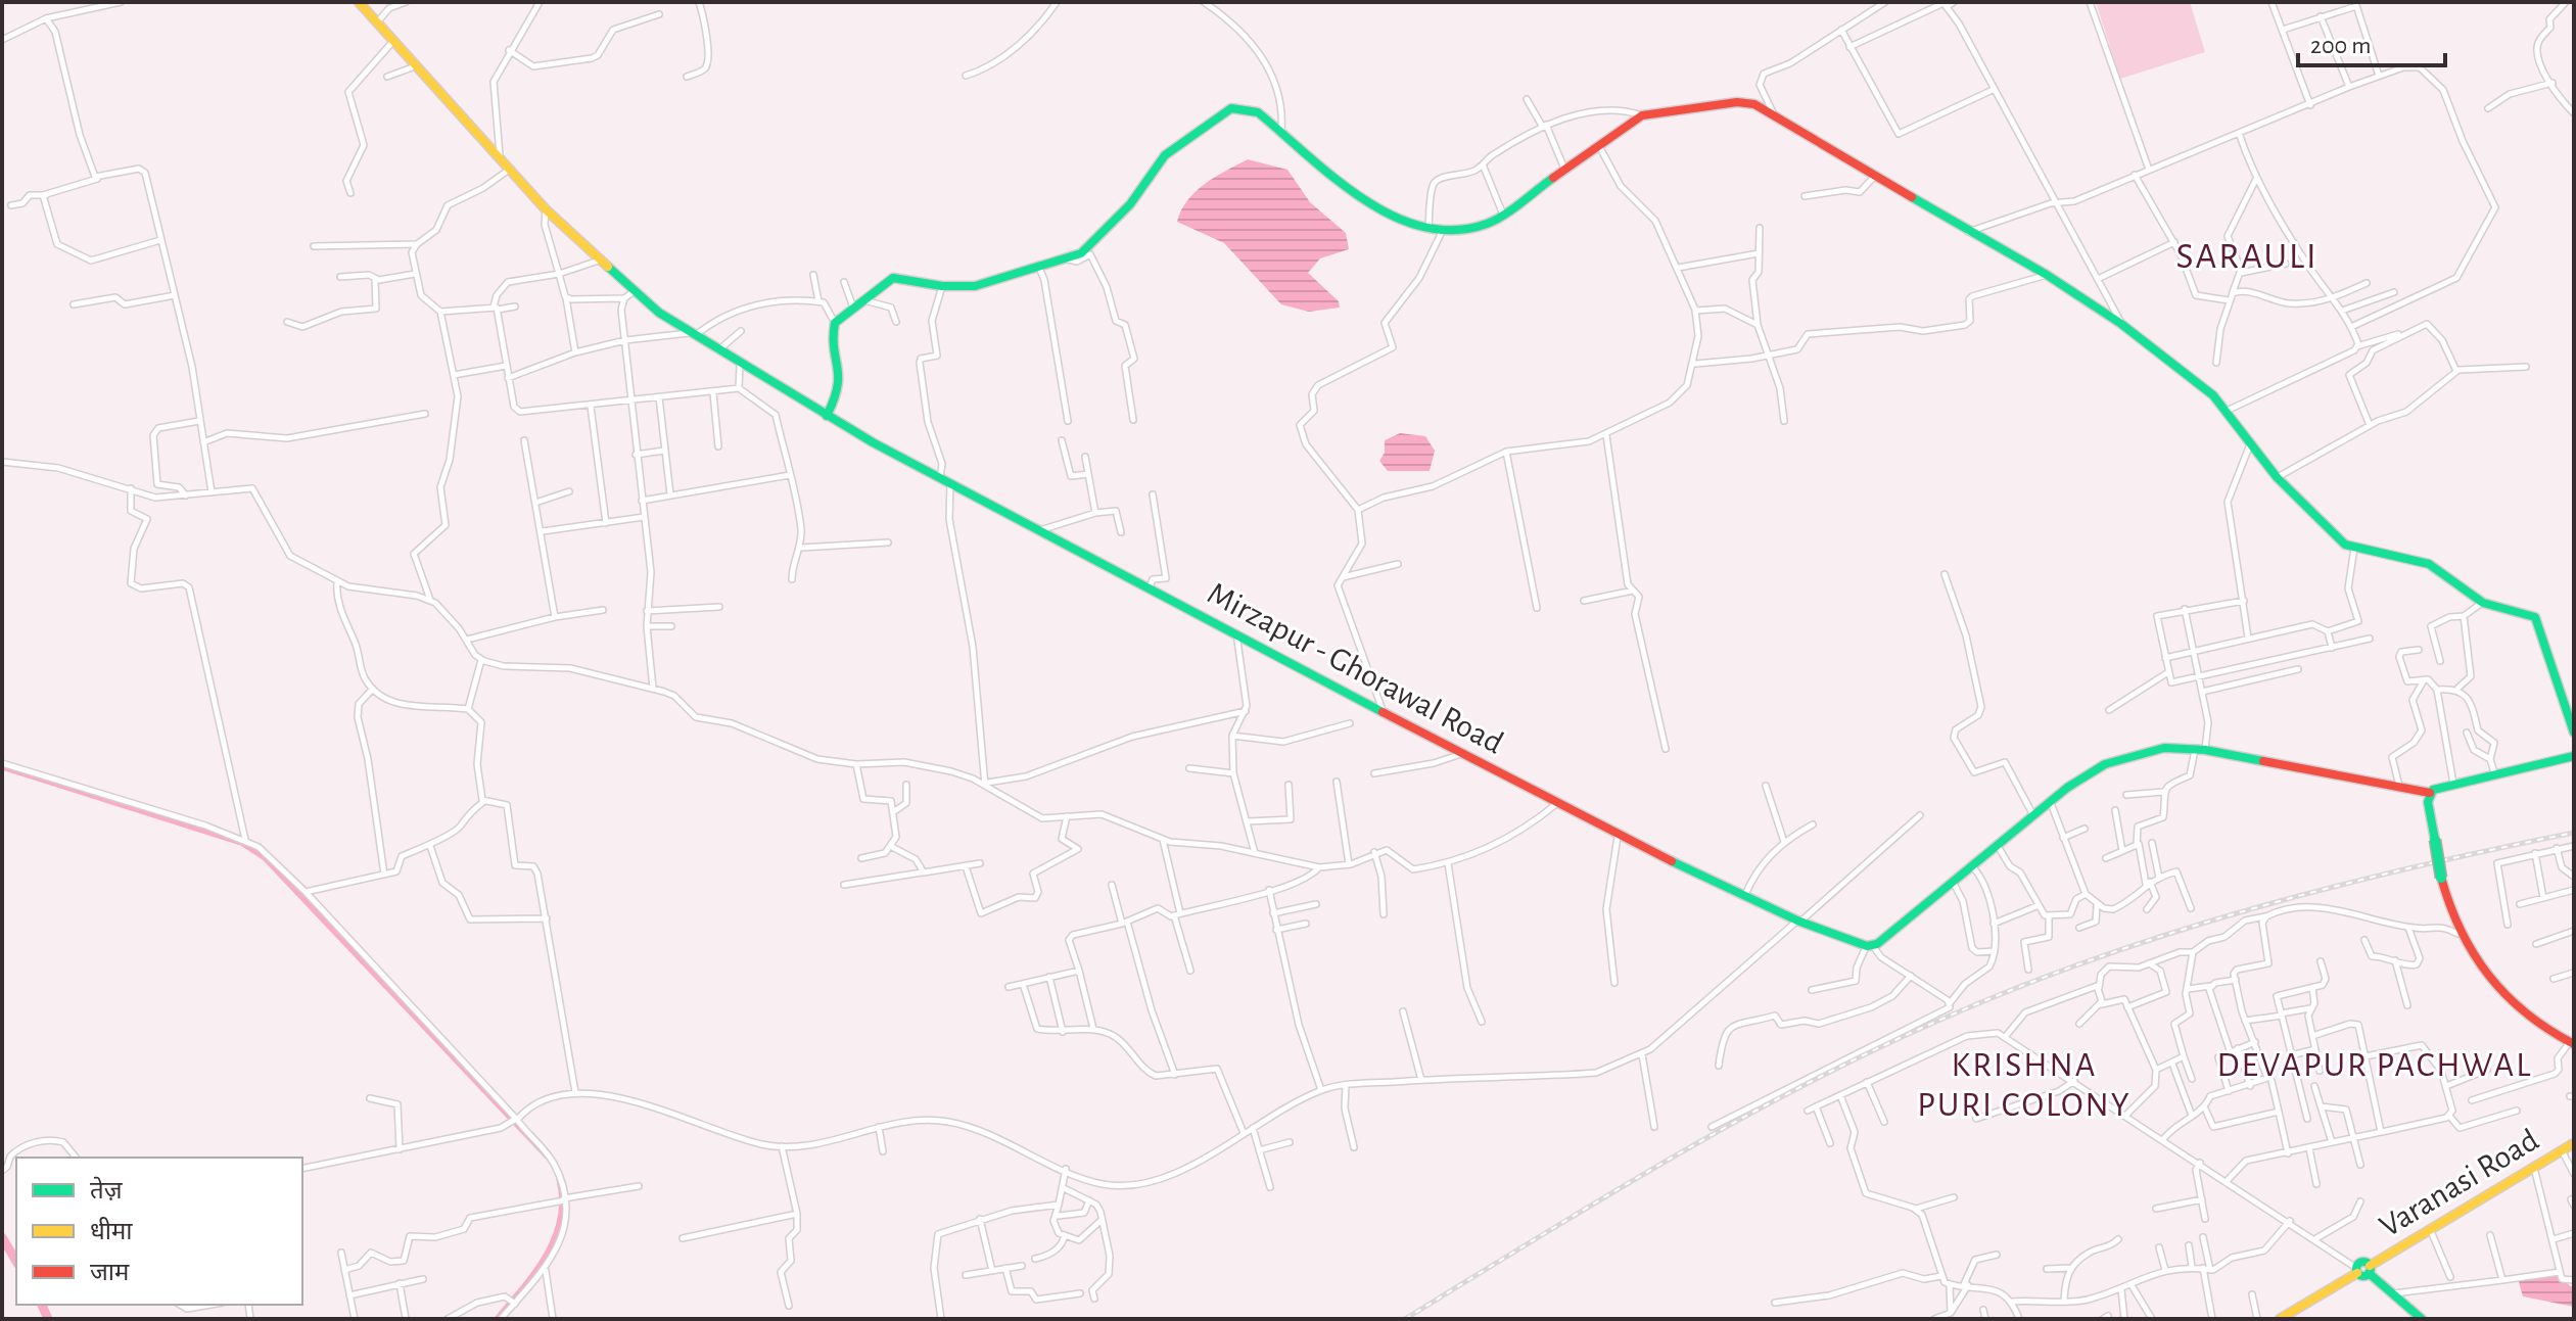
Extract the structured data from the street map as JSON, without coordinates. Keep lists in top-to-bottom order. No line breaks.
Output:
{"streets":{"main road":["Mirzapur - Ghorawal Road","Varanasi Road"]},"districts":["SARAULI","KRISHNA PURI COLONY","DEVAPUR PACHWAL"],"legend":["तेज़","धीमा","जाम"],"scale_bar":"200 m"}
